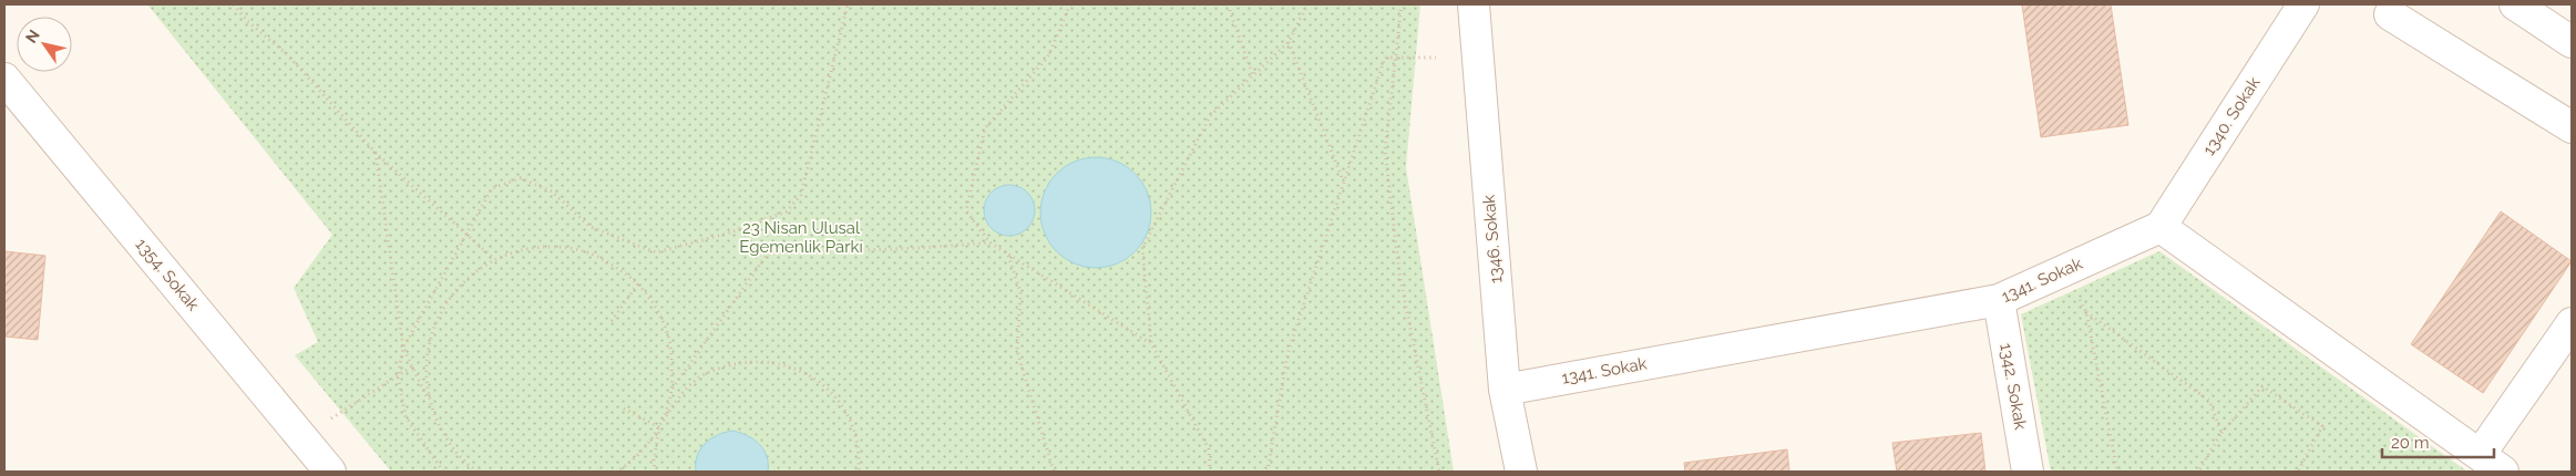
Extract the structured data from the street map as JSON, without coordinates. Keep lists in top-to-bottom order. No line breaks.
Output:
{"streets":{"street":["1340. Sokak","1346. Sokak","1354. Sokak","1341. Sokak","1342. Sokak"]},"crossings":[["1340. Sokak","1341. Sokak"],["1346. Sokak","1341. Sokak"],["1341. Sokak","1342. Sokak"]],"parks":["23 Nisan Ulusal Egemenlik Parkı"],"scale_bar":"20 m","north":"top left"}
